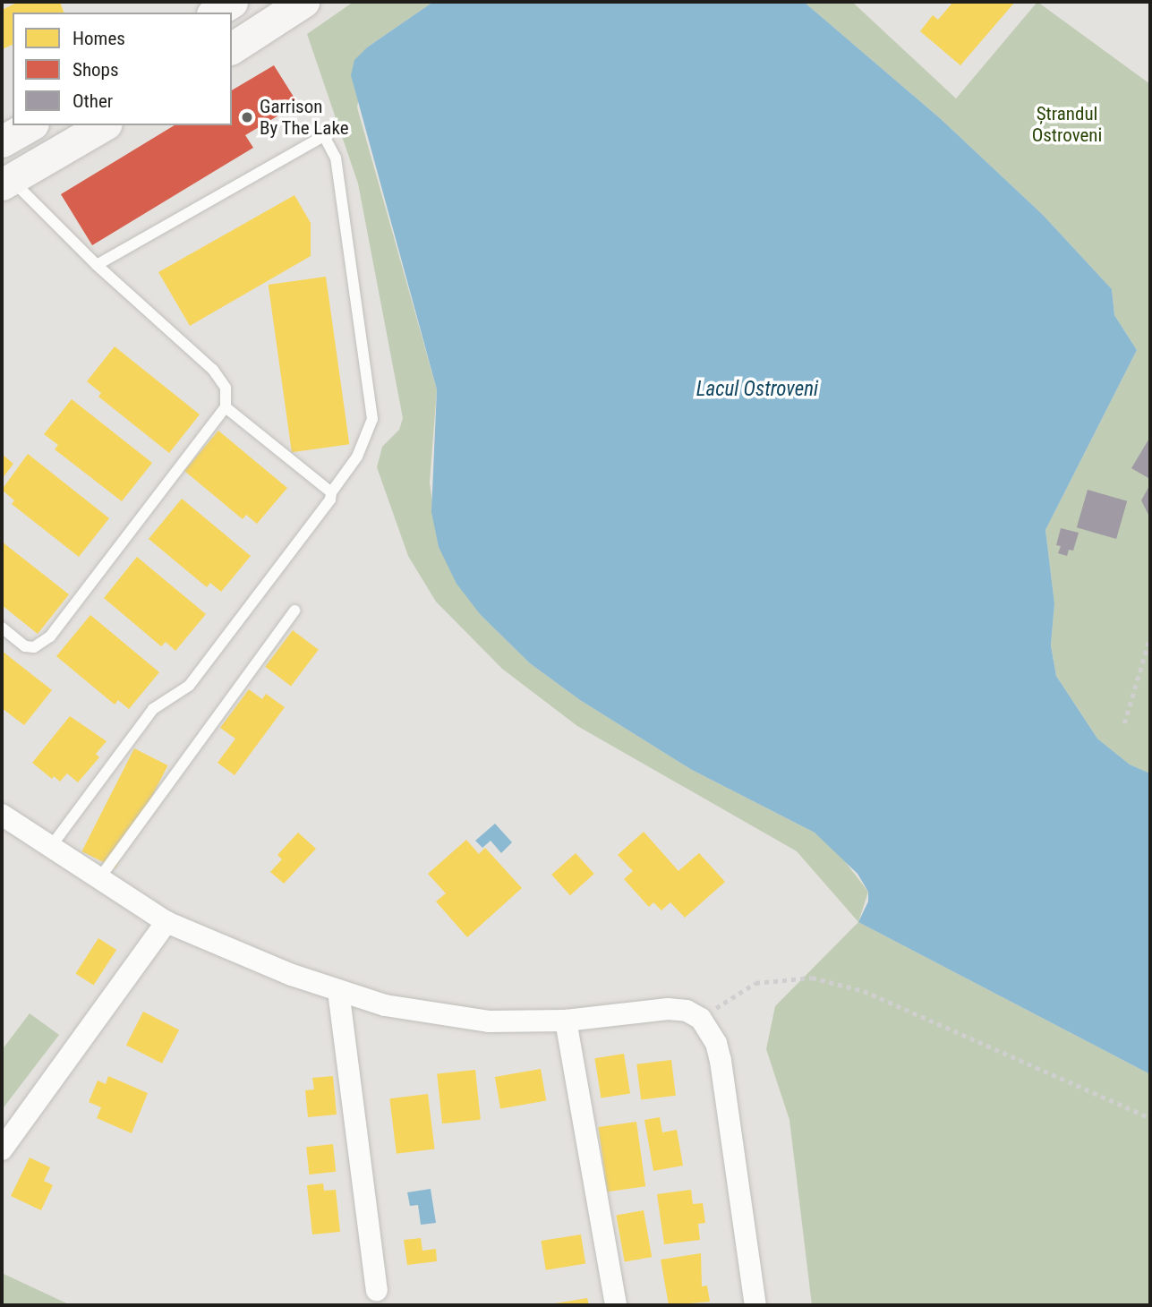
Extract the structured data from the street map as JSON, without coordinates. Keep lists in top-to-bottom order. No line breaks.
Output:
{"water":["Lacul Ostroveni"],"parks":["Ștrandul Ostroveni"],"places":["Garrison By The Lake"],"legend":["Homes","Shops","Other"]}
